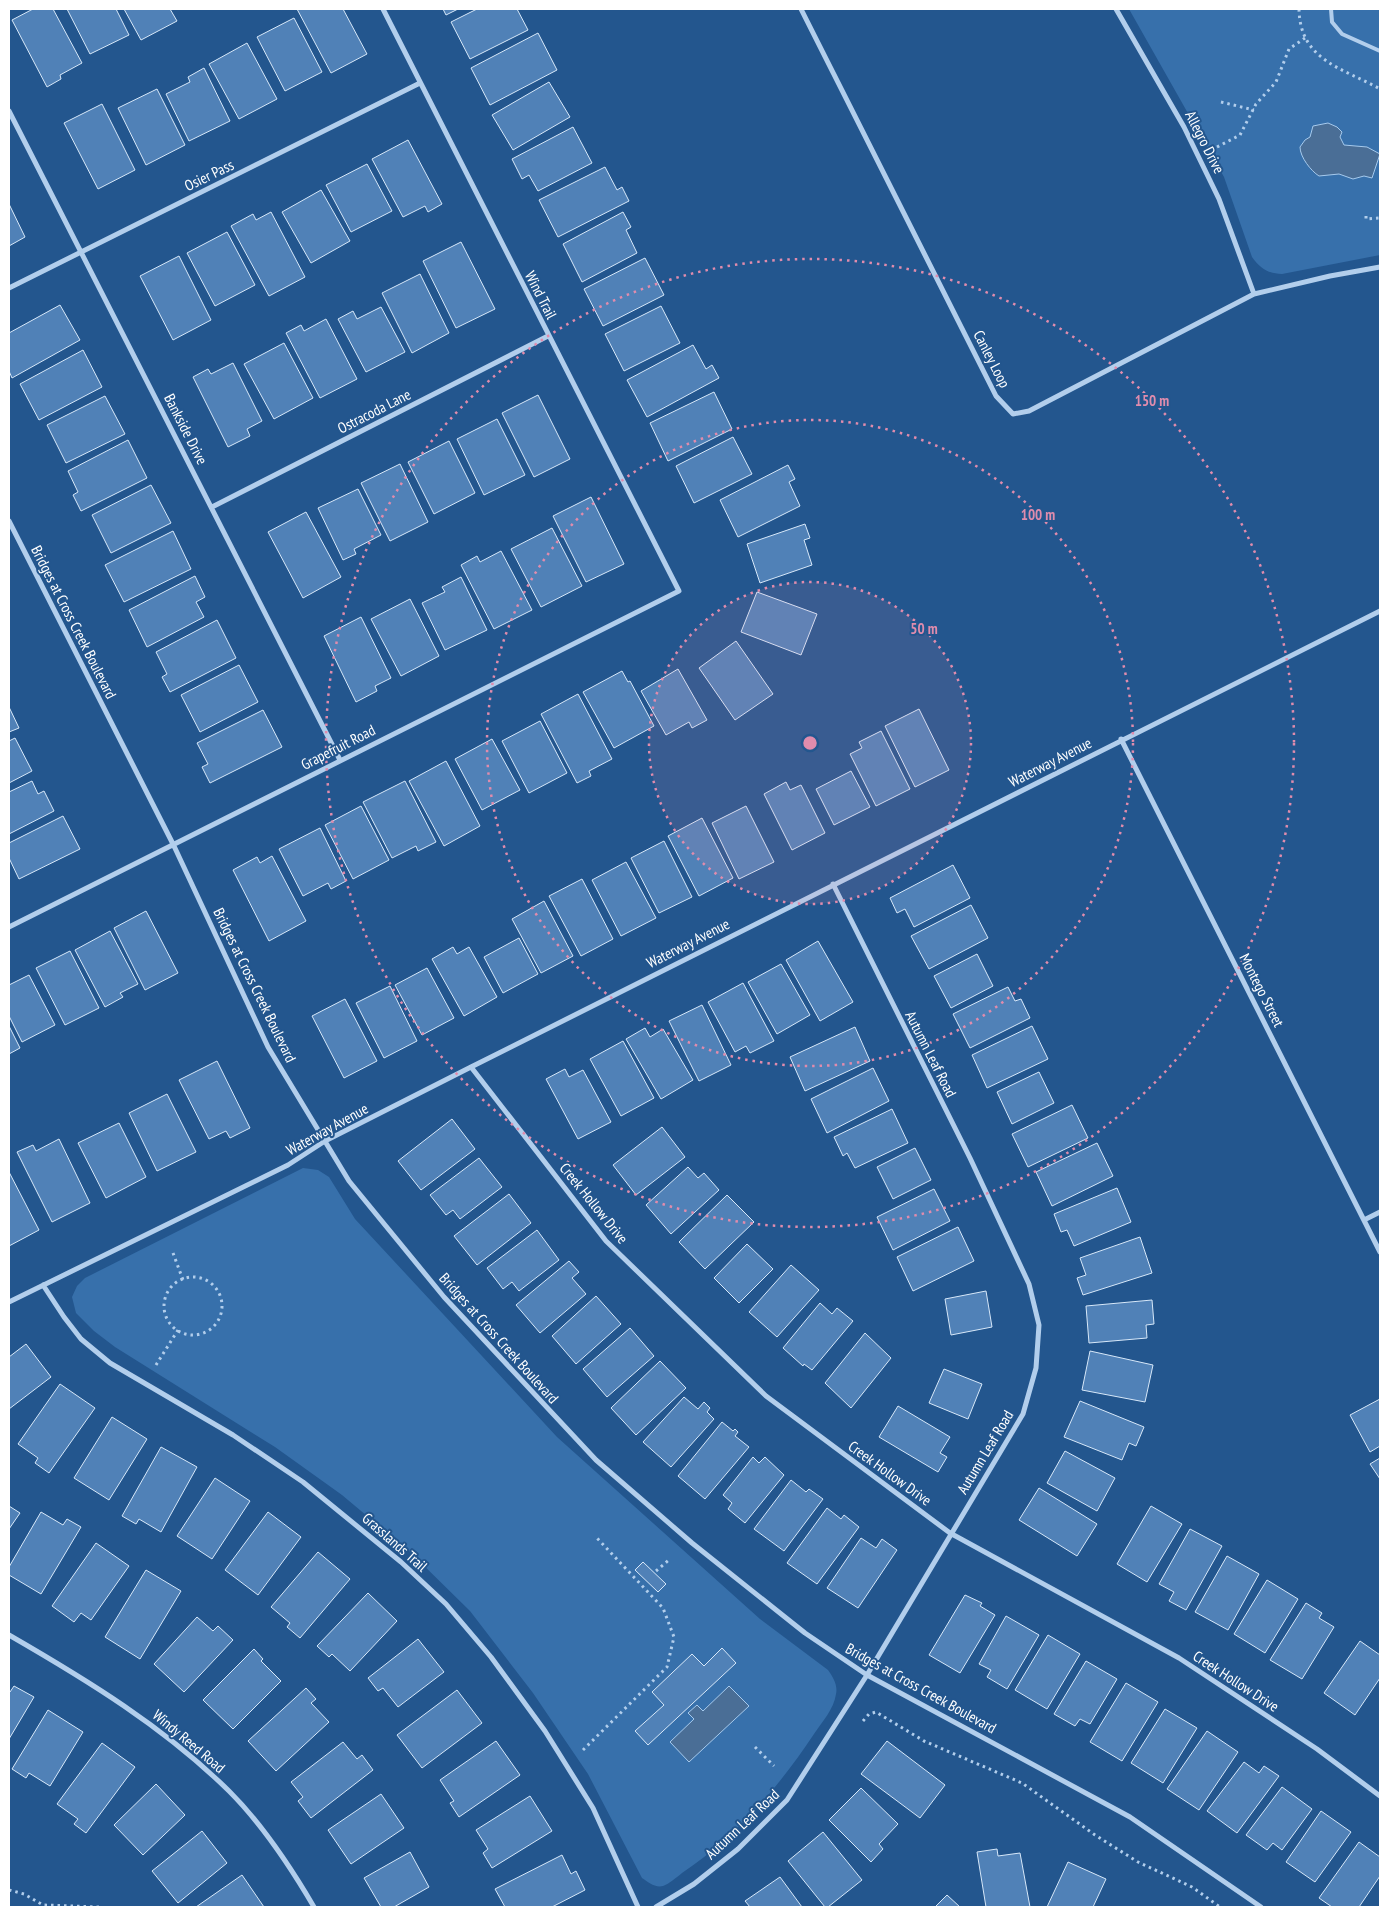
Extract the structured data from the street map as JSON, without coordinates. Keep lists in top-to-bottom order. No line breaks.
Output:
{"streets":{"street":["Allegro Drive","Osier Pass","Wind Trail","Canley Loop","Ostracoda Lane","Bankside Drive","Bridges at Cross Creek Boulevard","Grapefruit Road","Waterway Avenue","Montego Street","Autumn Leaf Road","Creek Hollow Drive","Grasslands Trail","Windy Reed Road"]},"crossings":[["Allegro Drive","Canley Loop"],["Osier Pass","Wind Trail"],["Osier Pass","Bankside Drive"],["Wind Trail","Ostracoda Lane"],["Wind Trail","Grapefruit Road"],["Ostracoda Lane","Bankside Drive"],["Bankside Drive","Grapefruit Road"],["Bridges at Cross Creek Boulevard","Grapefruit Road"],["Bridges at Cross Creek Boulevard","Waterway Avenue"],["Bridges at Cross Creek Boulevard","Autumn Leaf Road"],["Waterway Avenue","Montego Street"],["Waterway Avenue","Autumn Leaf Road"],["Waterway Avenue","Creek Hollow Drive"],["Waterway Avenue","Grasslands Trail"],["Autumn Leaf Road","Creek Hollow Drive"]],"rings":["150 m","100 m","50 m"]}
